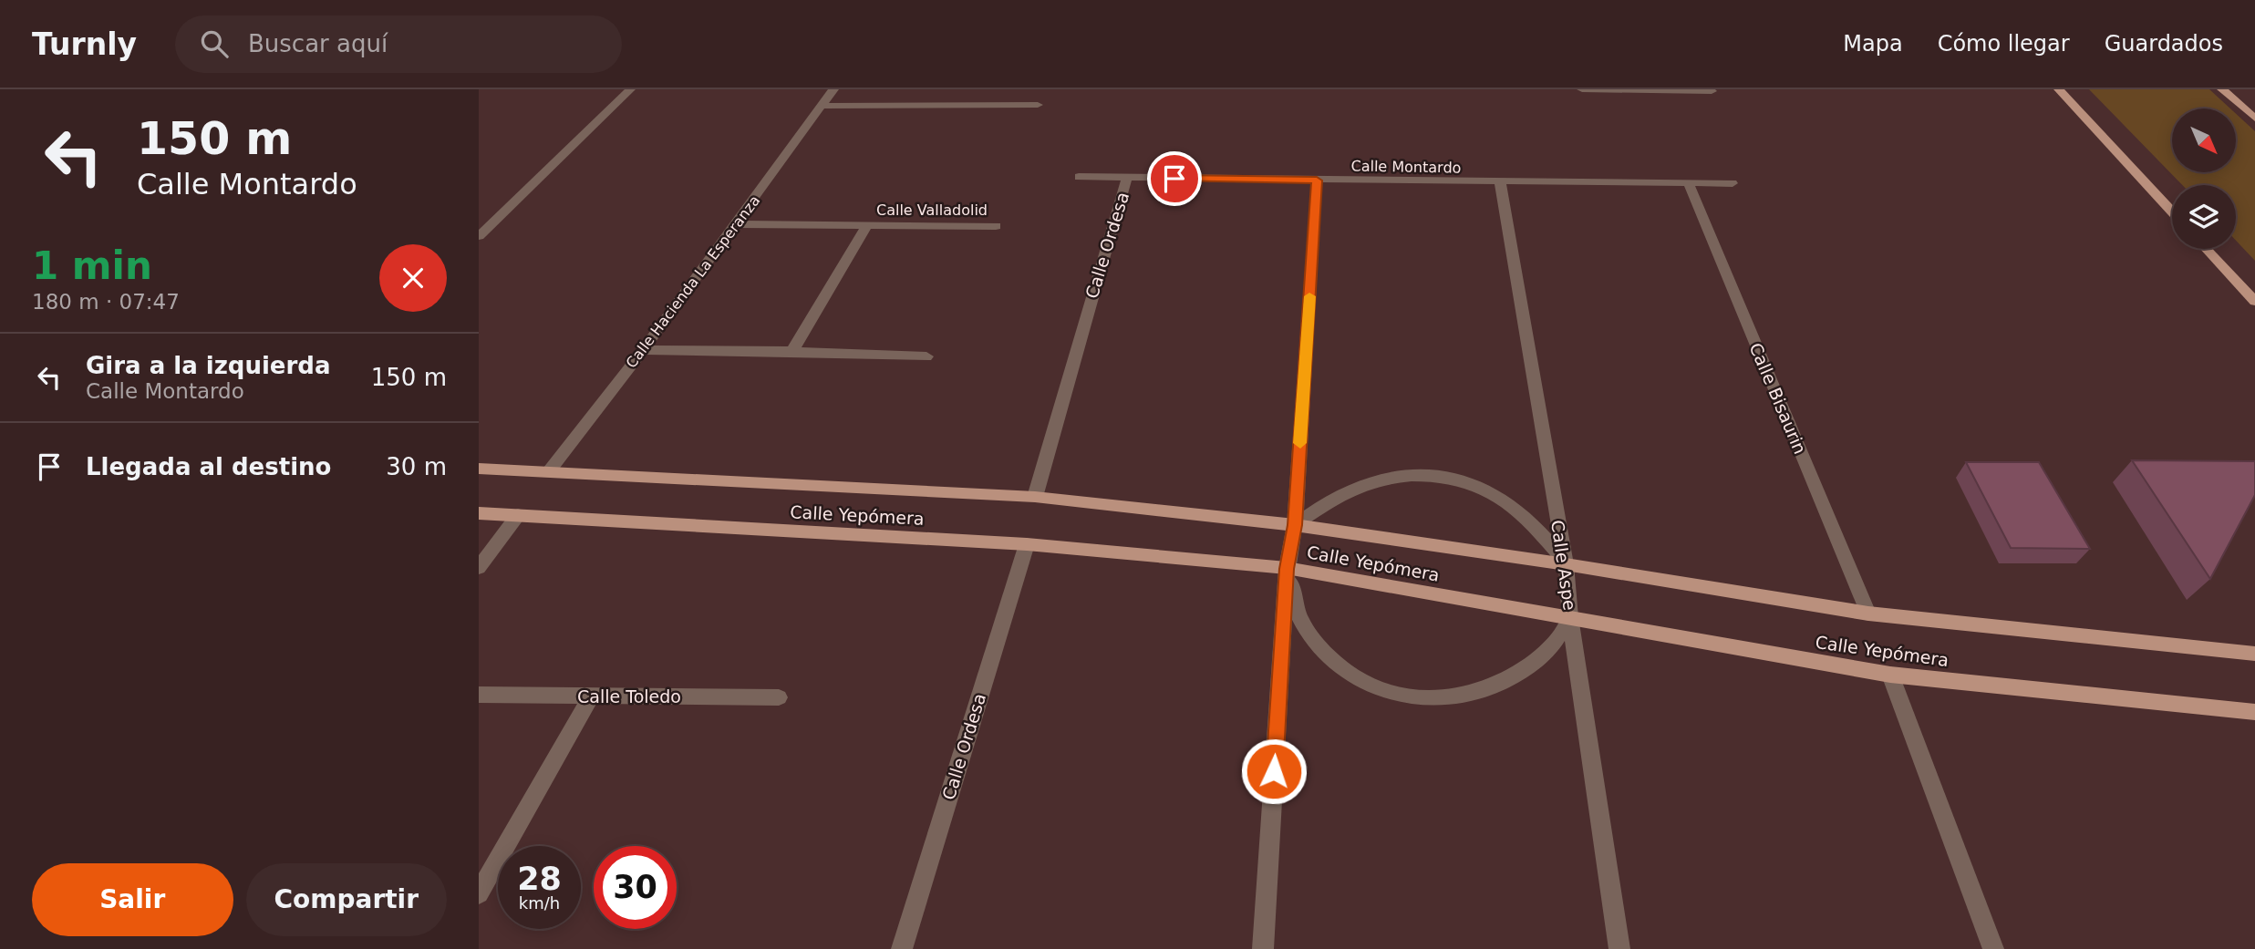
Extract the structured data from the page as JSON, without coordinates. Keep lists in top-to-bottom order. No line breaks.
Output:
{"streets":{"main road":["Calle Yepómera"],"street":["Calle Montardo","Calle Valladolid","Calle Ordesa","Calle Hacienda La Esperanza","Calle Bisaurin","Calle Aspe","Calle Toledo"]},"crossings":[["Calle Montardo","Calle Ordesa"],["Calle Montardo","Calle Bisaurin"],["Calle Montardo","Calle Aspe"],["Calle Valladolid","Calle Hacienda La Esperanza"],["Calle Ordesa","Calle Yepómera"],["Calle Hacienda La Esperanza","Calle Yepómera"],["Calle Bisaurin","Calle Yepómera"],["Calle Yepómera","Calle Aspe"]],"north":"bottom right","page":{"header":"Turnly","search":"Buscar aquí","nav":["Mapa","Cómo llegar","Guardados"],"turn":["150 m","Calle Montardo"],"heading":["1 min","180 m · 07:47"],"list":[{"name":"Gira a la izquierda","note":"Calle Montardo","value":"150 m"},{"name":"Llegada al destino","value":"30 m"}],"speed":"28 km/h","limit":"30","buttons":["Salir","Compartir"]}}
